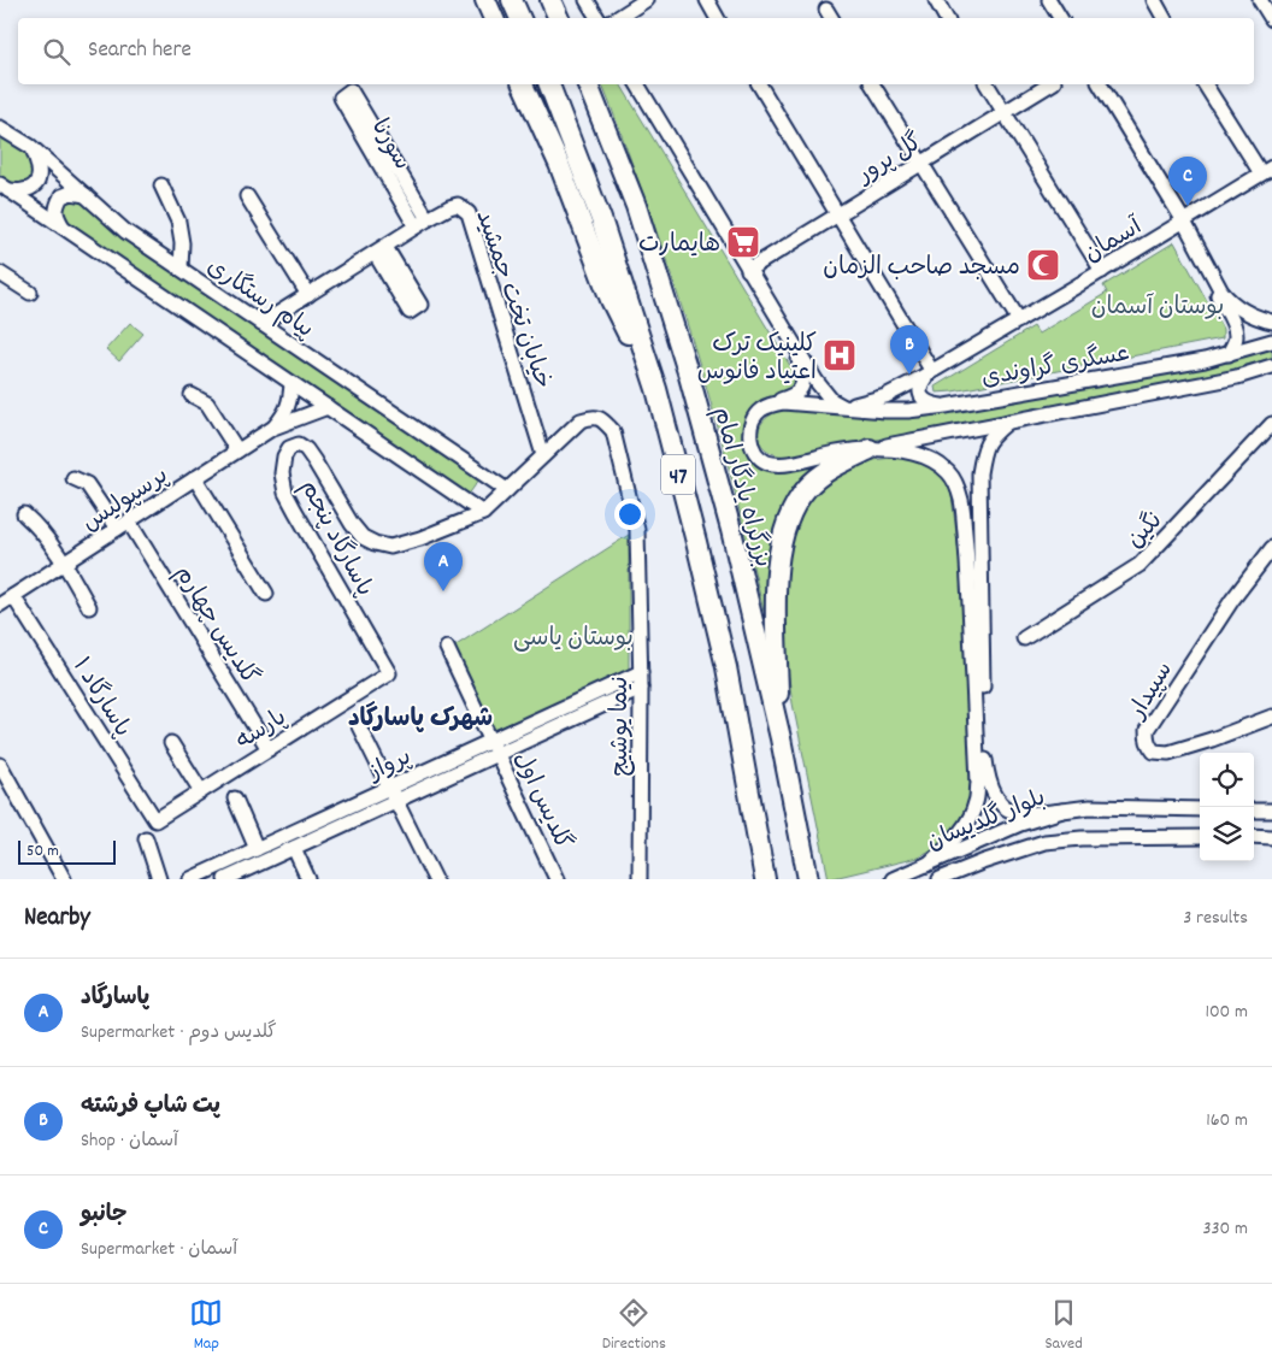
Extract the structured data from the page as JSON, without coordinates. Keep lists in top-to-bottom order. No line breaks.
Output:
{"streets":{"highway":["47","بزرگراه یادگار امام"],"street":["سورنا","گل پرور","آسمان","پیام رستگاری","خیابان تخت جمشید","عسگری گراوندی","پرسپولیس","نگین","پاسارگاد پنجم","گلدیس چهارم","سپیدار","پاسارگاد ۱","نیما یوشیج","پارسه","پرواز","گلدیس اول","بلوار گلدیسان"]},"crossings":[["سورنا","خیابان تخت جمشید"],["آسمان","عسگری گراوندی"],["پیام رستگاری","خیابان تخت جمشید"],["خیابان تخت جمشید","نیما یوشیج"],["پرسپولیس","گلدیس چهارم"],["پرسپولیس","پاسارگاد ۱"],["پاسارگاد پنجم","پارسه"],["گلدیس چهارم","پارسه"],["پاسارگاد ۱","پارسه"],["نیما یوشیج","پرواز"],["پرواز","گلدیس اول"]],"districts":["شهرک پاسارگاد"],"parks":["بوستان آسمان","بوستان یاسی"],"places":{"supermarket":["هایمارت"],"mosque":["مسجد صاحب الزمان"],"hospital":["کلینیک ترک اعتیاد فانوس"]},"scale_bar":"50 m","page":{"search":"Search here","pins":["C","B","A"],"scale":"50 m","heading":["Nearby","3 results"],"list":[{"mark":"A","name":"پاسارگاد","note":"Supermarket · گلدیس دوم","value":"100 m"},{"mark":"B","name":"پت شاپ فرشته","note":"Shop · آسمان","value":"160 m"},{"mark":"C","name":"جانبو","note":"Supermarket · آسمان","value":"330 m"}],"nav":["Map","Directions","Saved"]}}
